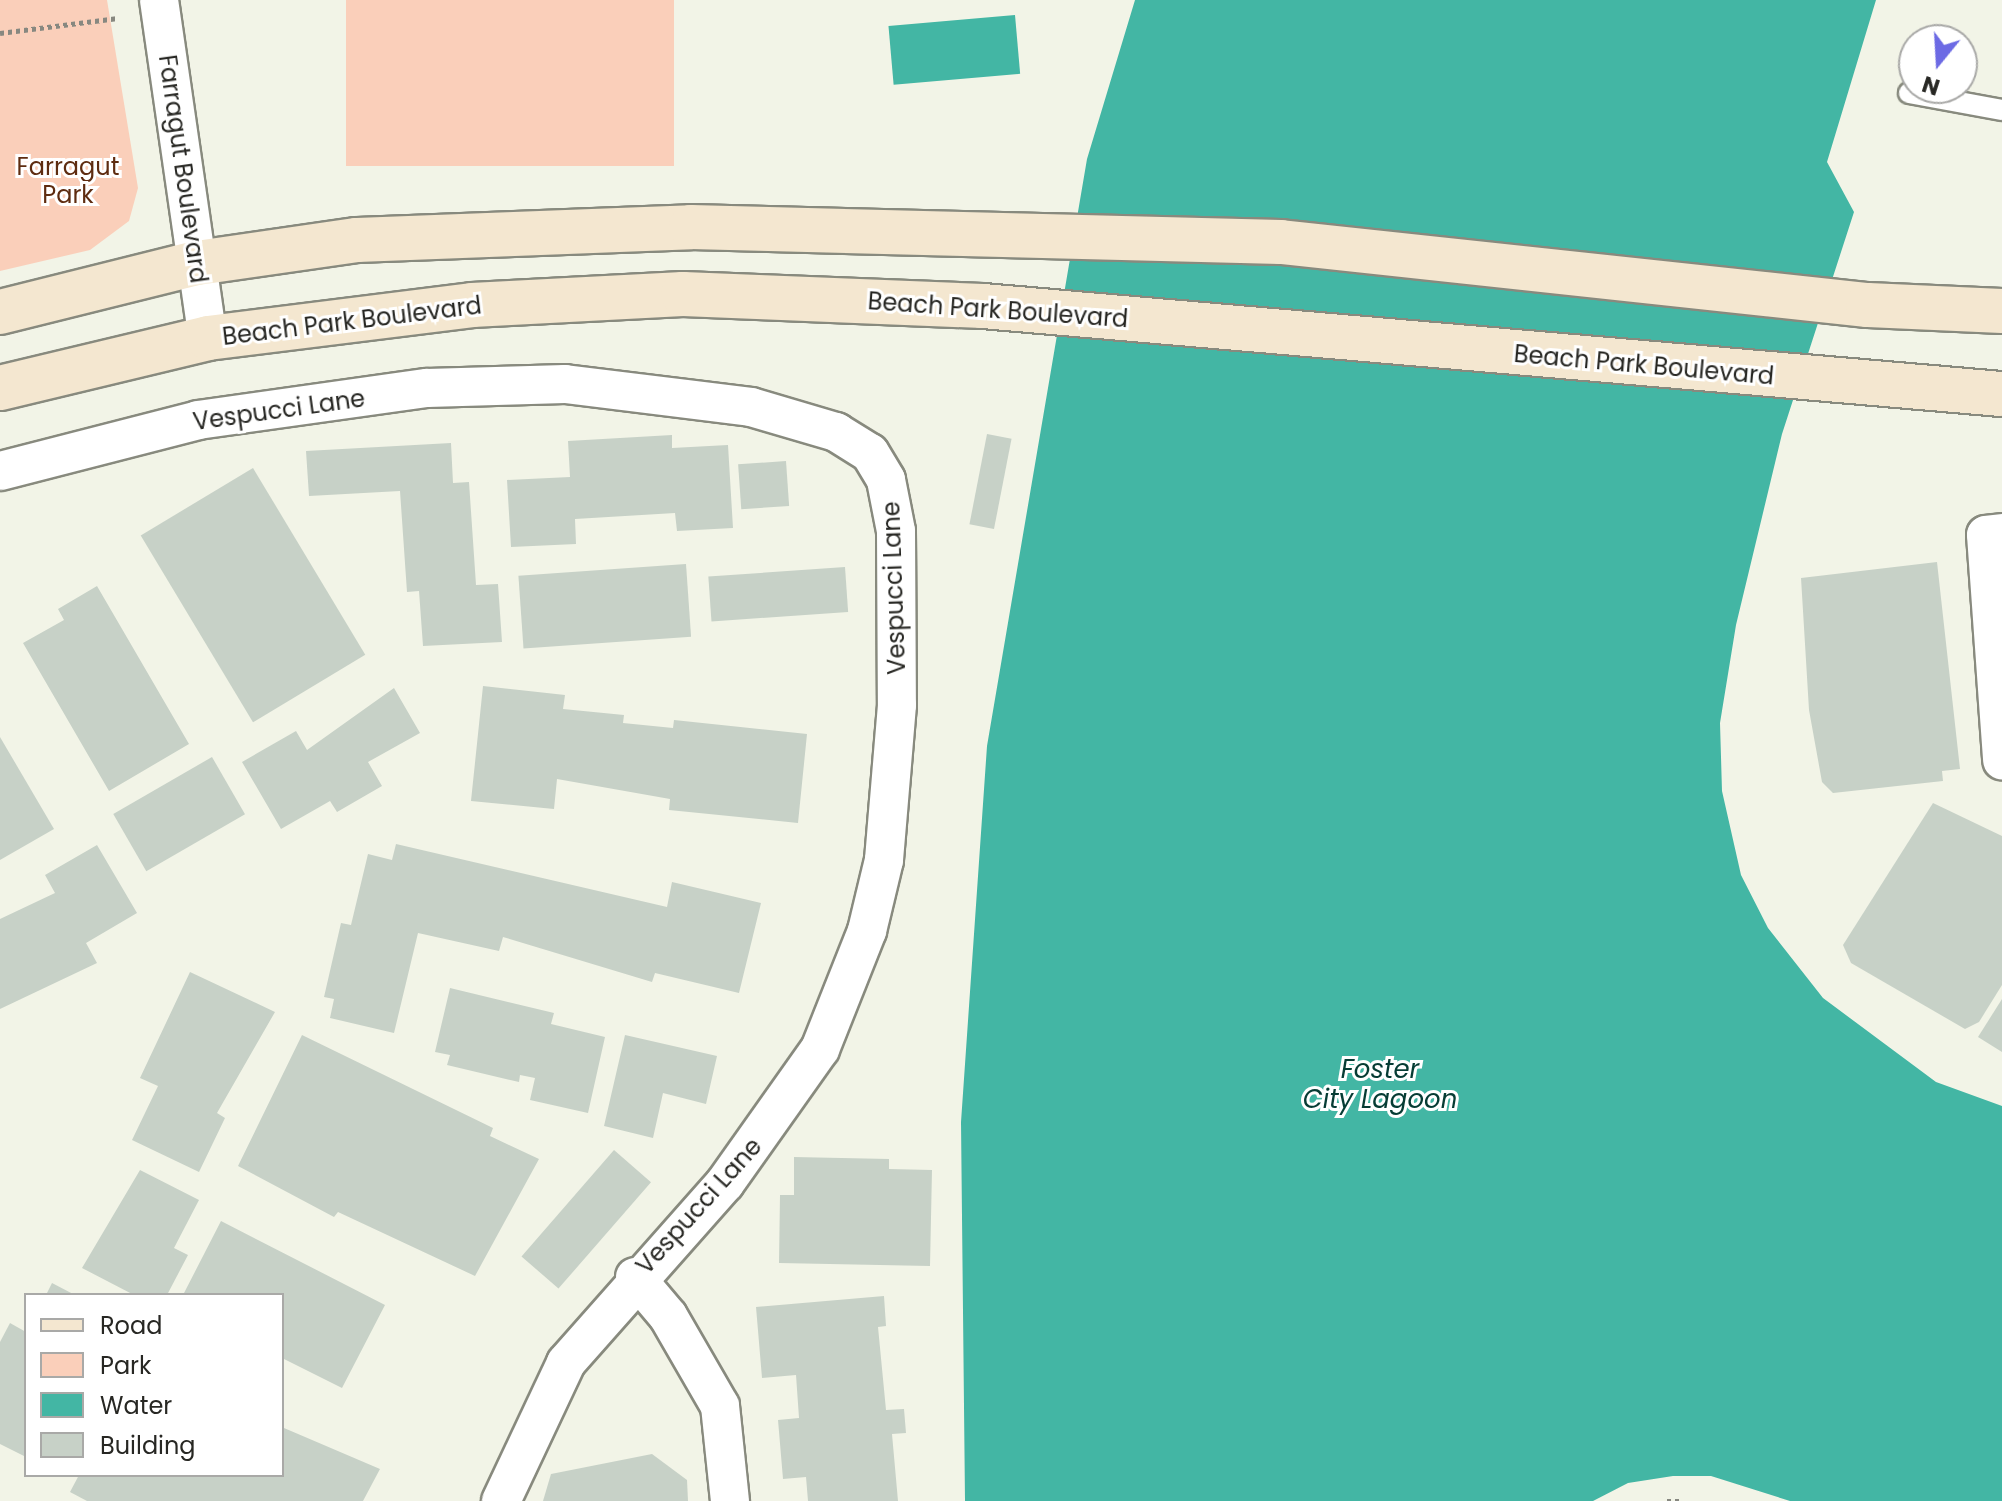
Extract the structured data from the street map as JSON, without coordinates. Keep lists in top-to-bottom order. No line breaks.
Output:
{"streets":{"main road":["Beach Park Boulevard"],"street":["Farragut Boulevard","Vespucci Lane"]},"crossings":[["Farragut Boulevard","Beach Park Boulevard"]],"water":["Foster City Lagoon"],"parks":["Farragut Park"],"legend":["Road","Park","Water","Building"],"north":"bottom"}
